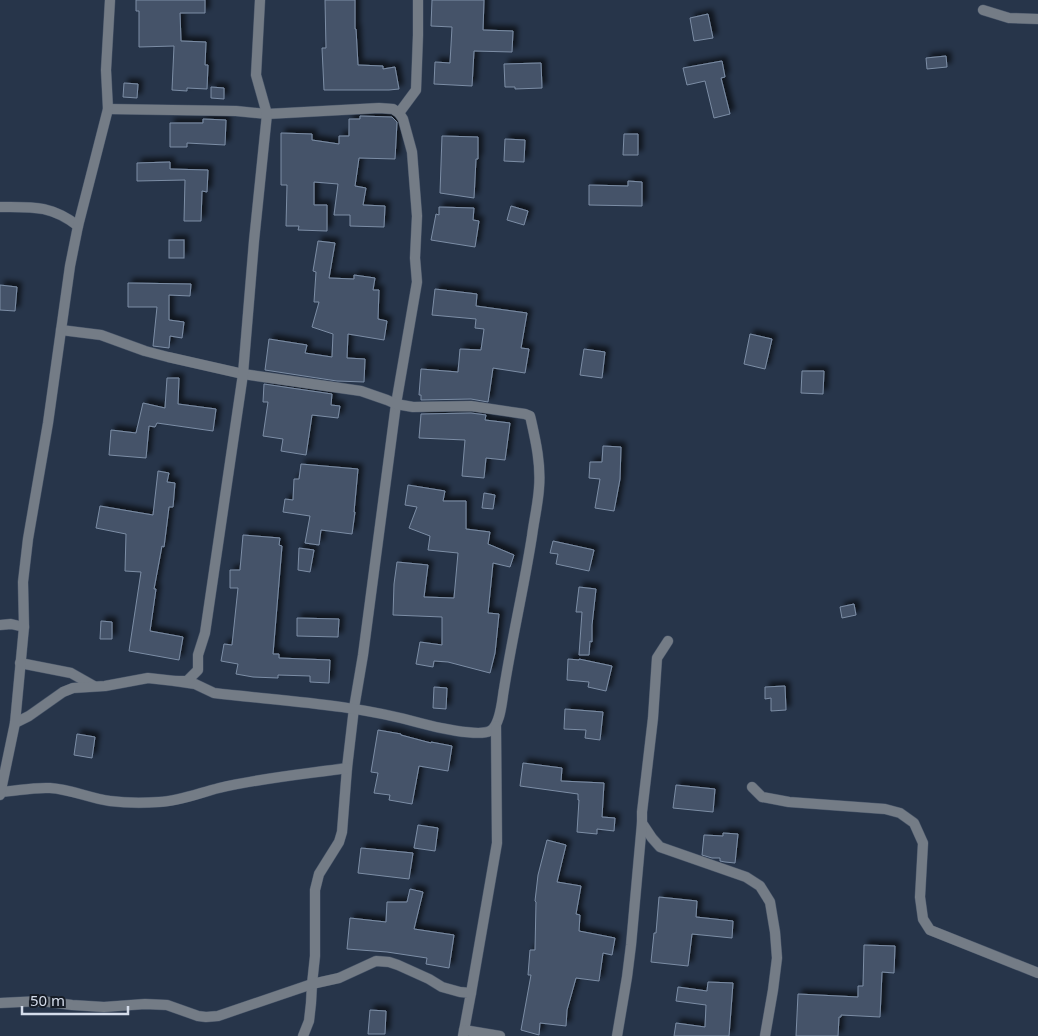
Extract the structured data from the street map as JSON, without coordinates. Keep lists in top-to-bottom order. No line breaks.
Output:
{"scale_bar":"50 m"}
